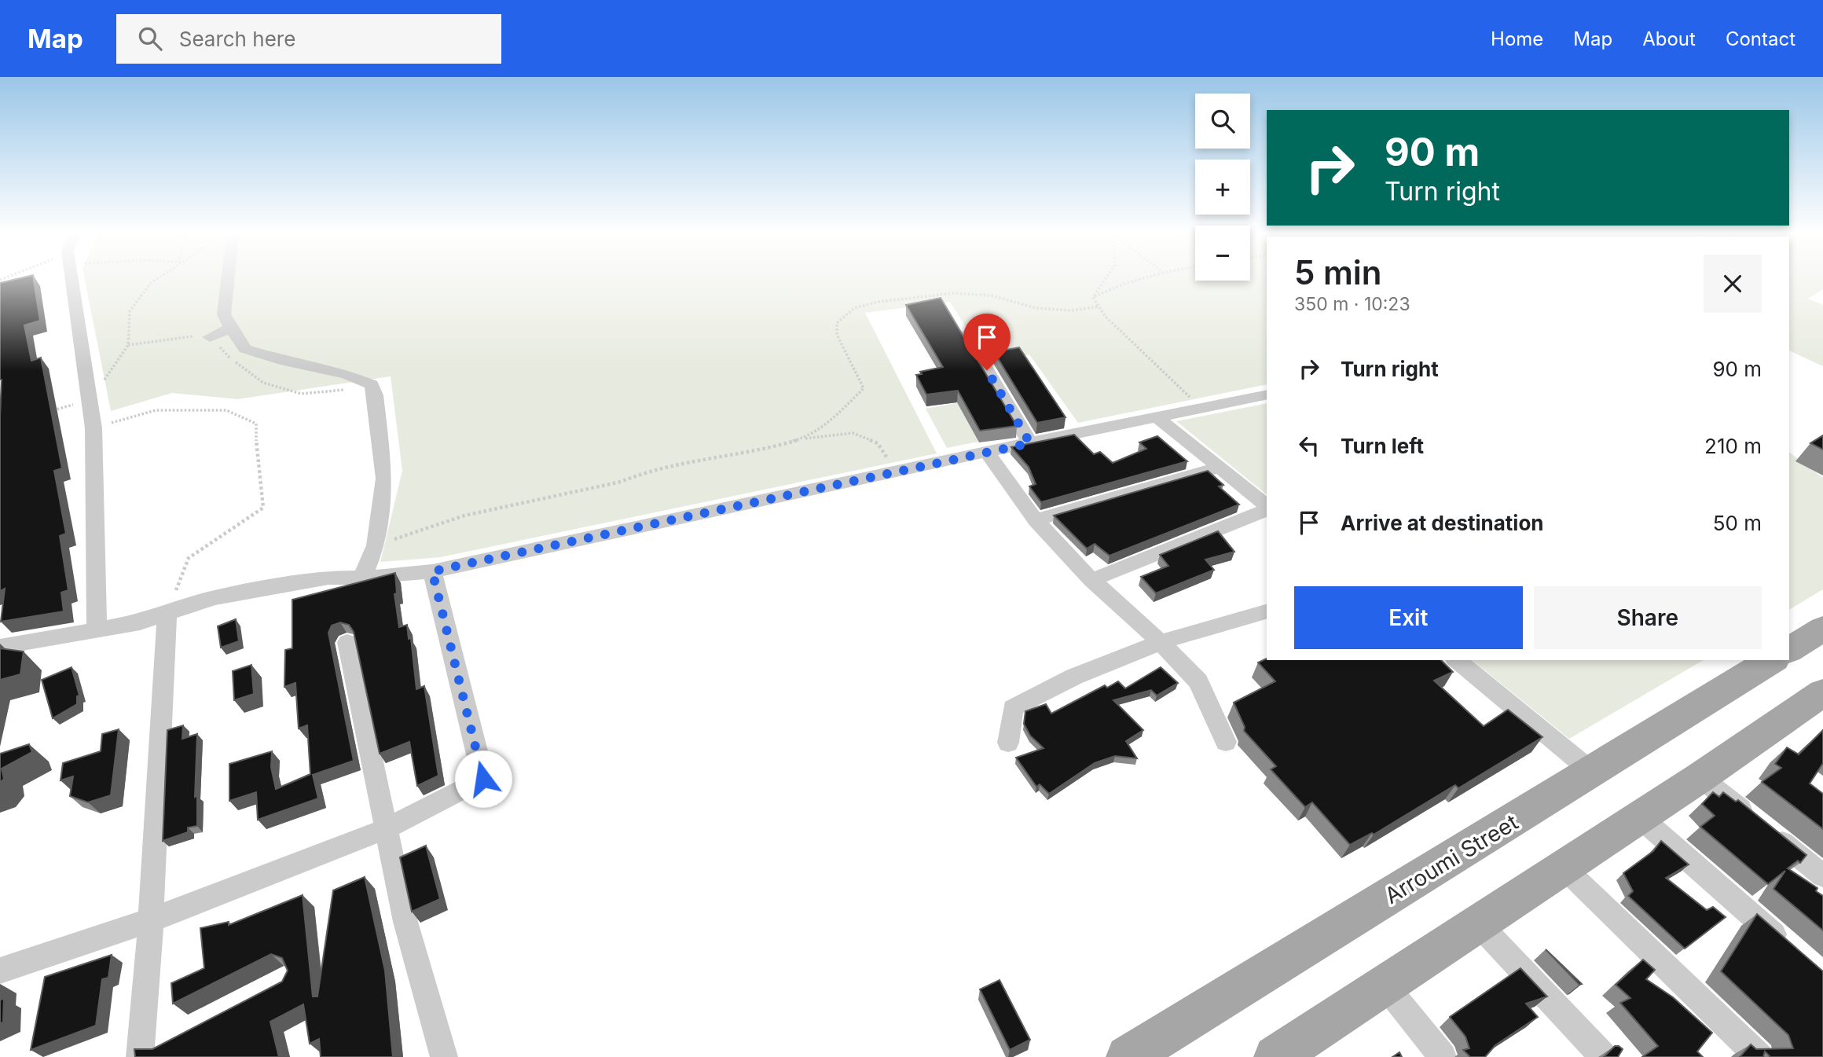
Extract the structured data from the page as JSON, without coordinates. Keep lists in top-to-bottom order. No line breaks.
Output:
{"streets":{"main road":["Arroumi Street"]},"page":{"header":"Map","search":"Search here","nav":["Home","Map","About","Contact"],"map_buttons":["+","−"],"turn":["90 m","Turn right"],"heading":["5 min","350 m · 10:23"],"list":[{"name":"Turn right","value":"90 m"},{"name":"Turn left","value":"210 m"},{"name":"Arrive at destination","value":"50 m"}],"buttons":["Exit","Share"]}}
